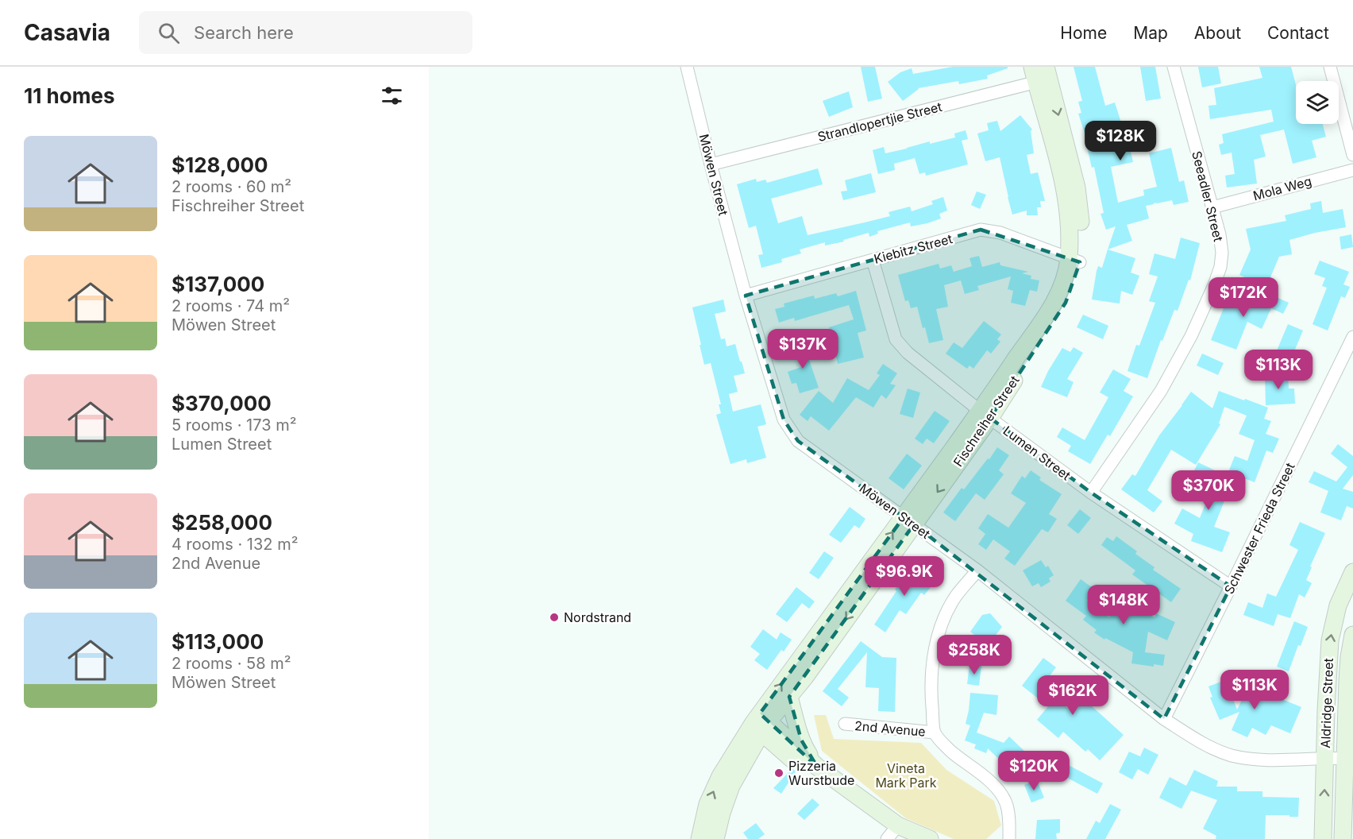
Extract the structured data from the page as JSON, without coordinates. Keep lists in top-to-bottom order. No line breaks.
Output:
{"streets":{"street":["Strandlopertjie Street","Möwen Street","Mola Weg","Seeadler Street","Kiebitz Street","Fischreiher Street","Lumen Street","Schwester Frieda Street","Aldridge Street","2nd Avenue"]},"crossings":[["Strandlopertjie Street","Möwen Street"],["Strandlopertjie Street","Fischreiher Street"],["Möwen Street","Kiebitz Street"],["Möwen Street","Fischreiher Street"],["Möwen Street","Schwester Frieda Street"],["Möwen Street","Aldridge Street"],["Möwen Street","2nd Avenue"],["Mola Weg","Seeadler Street"],["Seeadler Street","Lumen Street"],["Kiebitz Street","Fischreiher Street"],["Kiebitz Street","Lumen Street"],["Fischreiher Street","Lumen Street"],["Lumen Street","Schwester Frieda Street"]],"parks":["Vineta Mark Park"],"places":["Nordstrand","Pizzeria Wurstbude"],"page":{"header":"Casavia","search":"Search here","nav":["Home","Map","About","Contact"],"heading":"11 homes","price":["$128K","$172K","$137K","$113K","$370K","$96.9K","$148K","$258K","$113K","$162K","$120K"],"list":[{"name":"$128,000","note":"2 rooms · 60 m² · Fischreiher Street"},{"name":"$137,000","note":"2 rooms · 74 m² · Möwen Street"},{"name":"$370,000","note":"5 rooms · 173 m² · Lumen Street"},{"name":"$258,000","note":"4 rooms · 132 m² · 2nd Avenue"},{"name":"$113,000","note":"2 rooms · 58 m² · Möwen Street"}]}}
